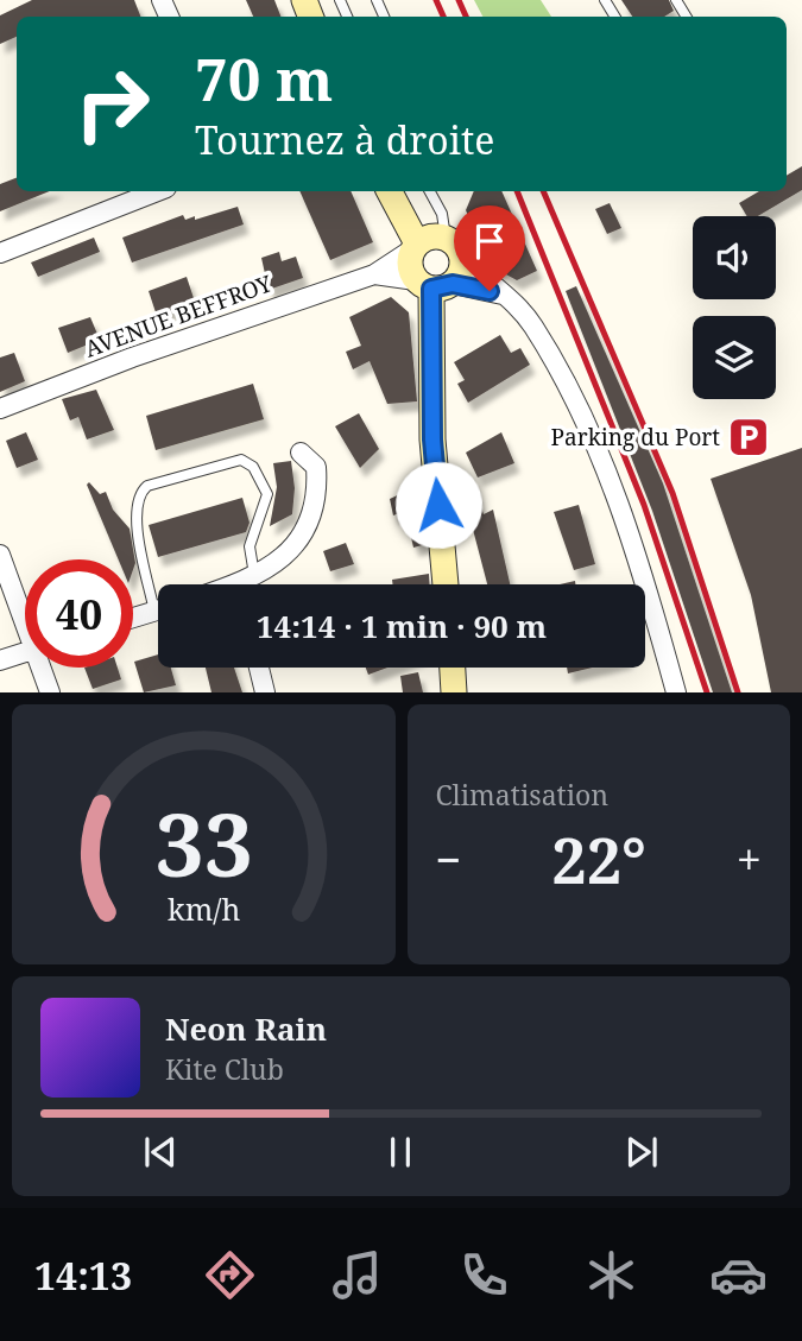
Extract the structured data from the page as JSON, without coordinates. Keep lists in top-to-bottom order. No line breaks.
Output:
{"streets":{"street":["AVENUE BEFFROY"]},"places":{"parking":["Parking du Port"]},"page":{"turn":["70 m","Tournez à droite"],"limit":"40","trip":"14:14 · 1 min · 90 m","tile":"Climatisation","heat":["−","22°","+"],"song":["Neon Rain","Kite Club"],"tabs":"14:13","gauge":["33","km/h"]}}
